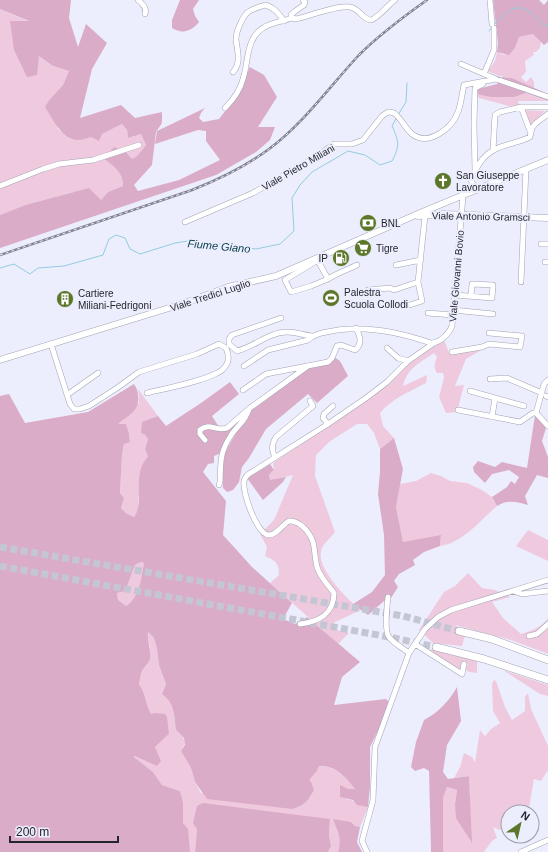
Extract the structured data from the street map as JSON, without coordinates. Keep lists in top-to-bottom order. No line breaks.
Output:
{"streets":{"main road":["Viale Antonio Gramsci","Viale Tredici Luglio"],"street":["Viale Pietro Miliani","Viale Giovanni Bovio"]},"crossings":[["Viale Antonio Gramsci","Viale Giovanni Bovio"],["Viale Antonio Gramsci","Viale Tredici Luglio"],["Viale Giovanni Bovio","Viale Tredici Luglio"]],"water":["Fiume Giano"],"places":{"church":["San Giuseppe Lavoratore"],"bank":["BNL"],"supermarket":["Tigre"],"fuel station":["IP"],"sports":["Palestra Scuola Collodi"],"building":["Cartiere Miliani-Fedrigoni"]},"scale_bar":"200 m","north":"top right"}
